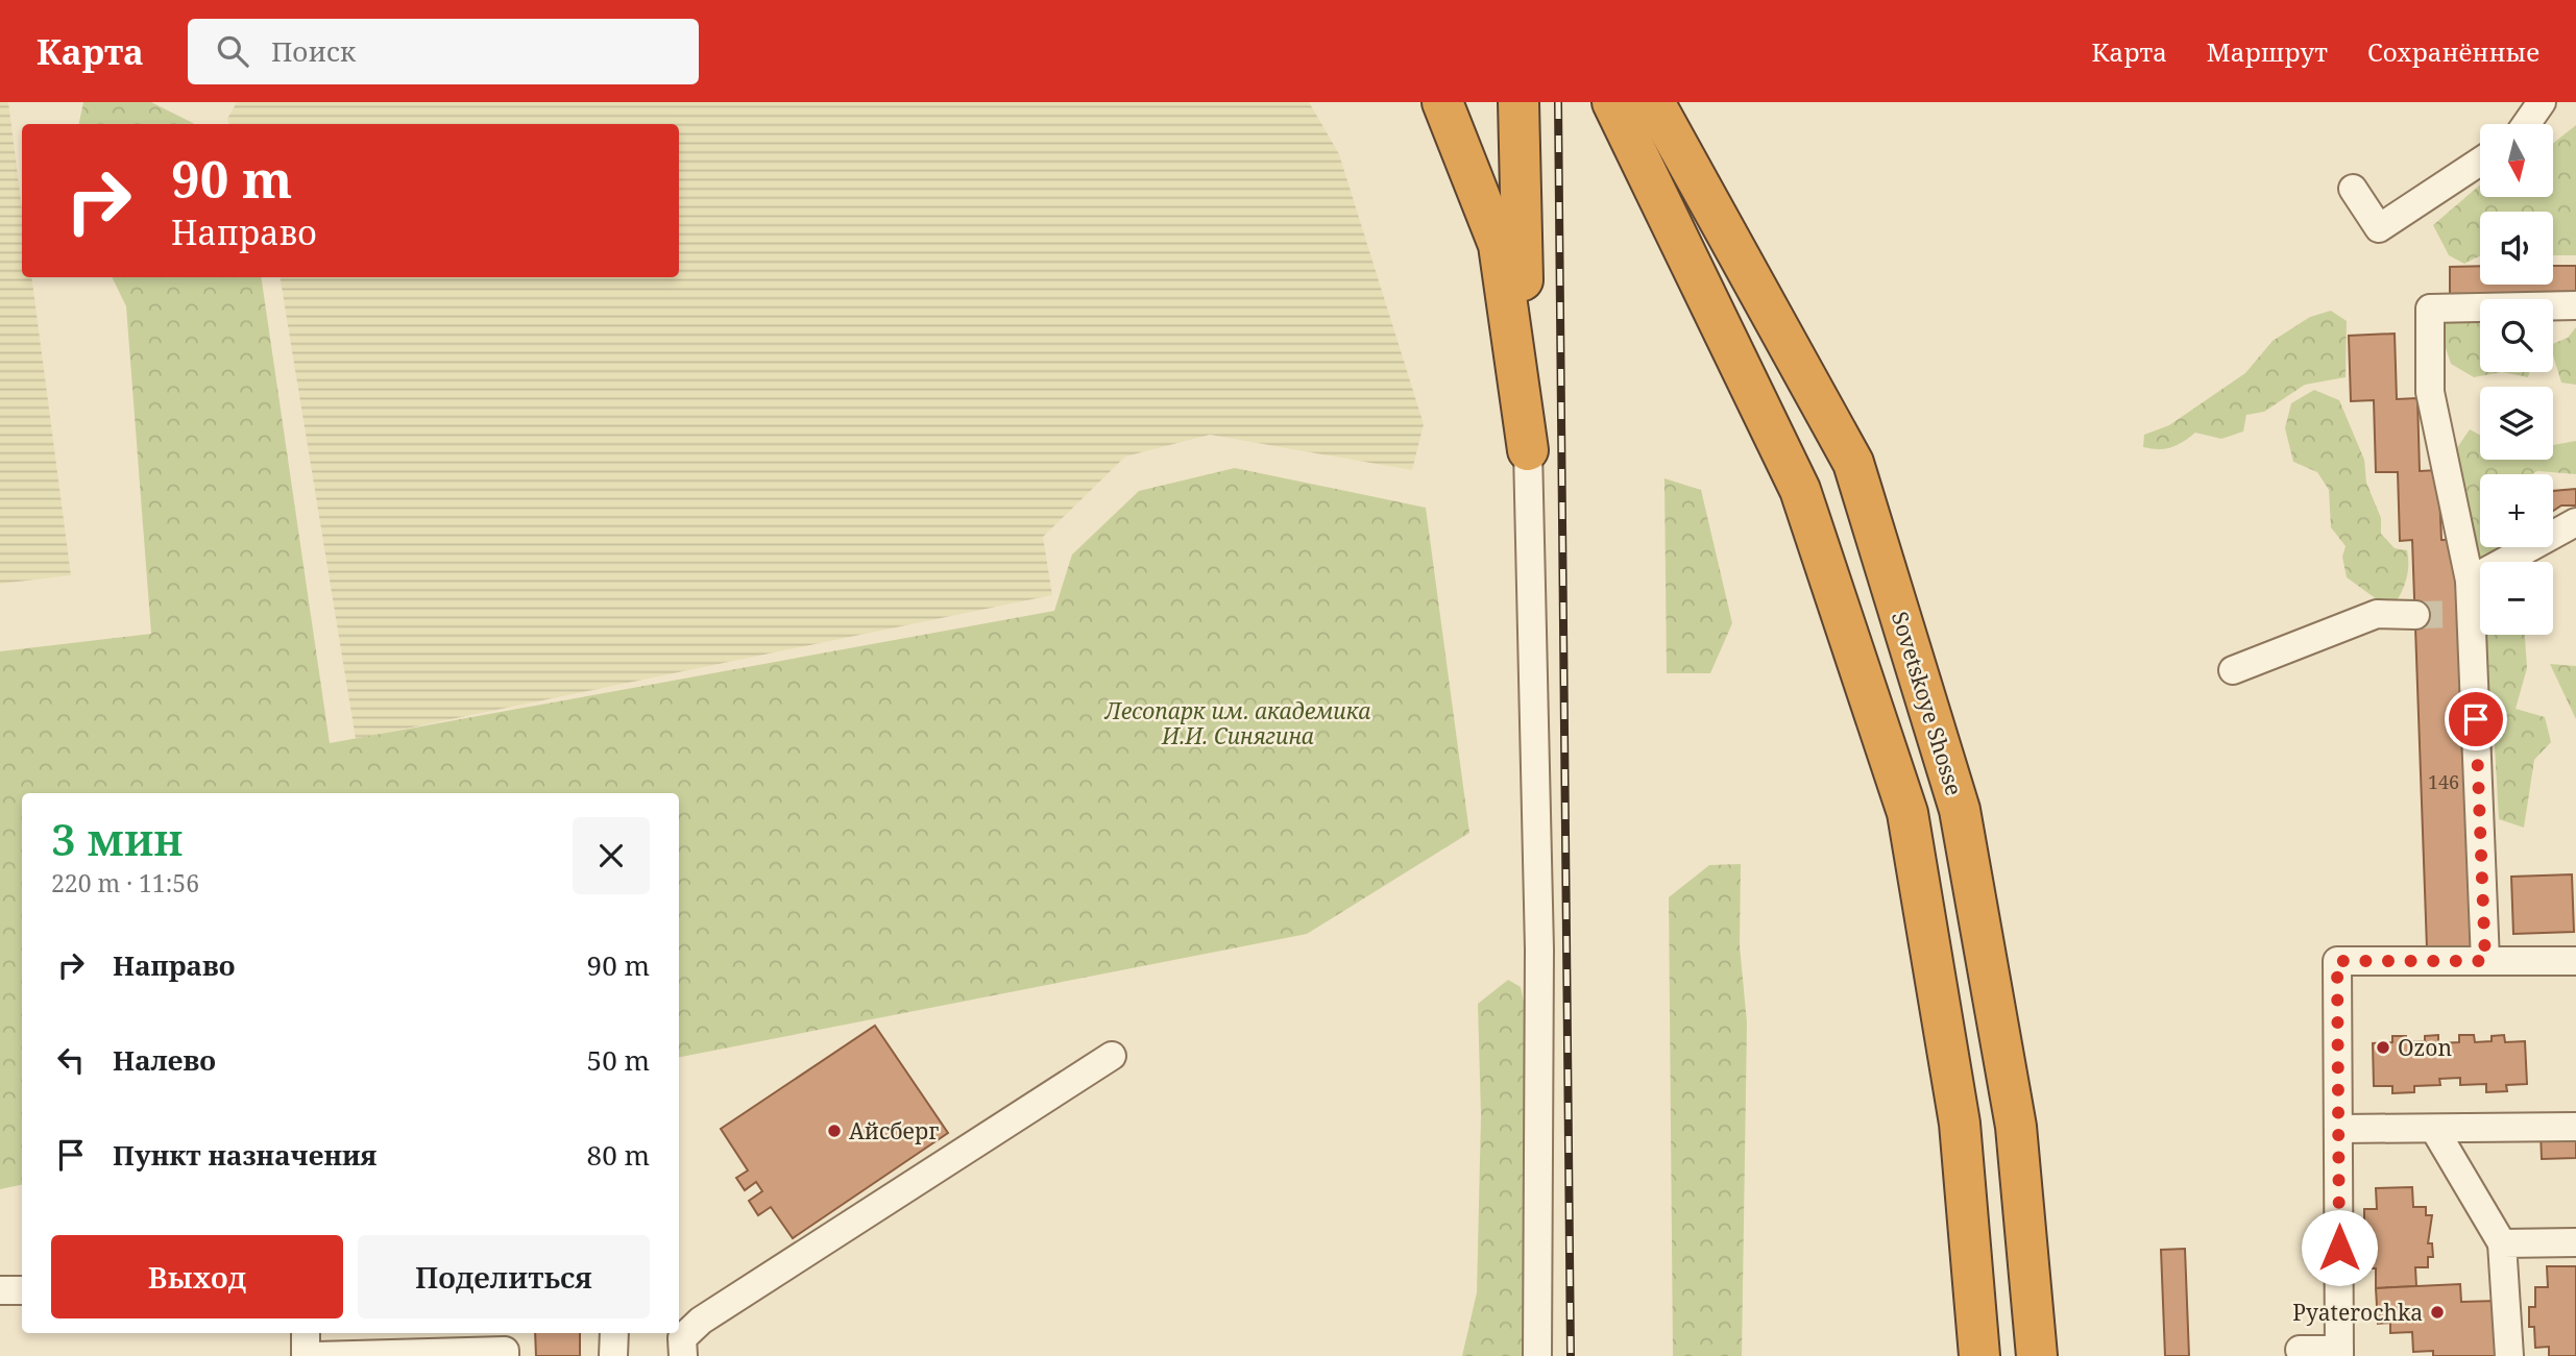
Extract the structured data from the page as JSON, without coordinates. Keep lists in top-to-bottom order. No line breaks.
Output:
{"streets":{"highway":["Sovetskoye Shosse"]},"parks":["Лесопарк им. академика И.И. Синягина"],"places":["Ozon","Айсберг","Pyaterochka"],"house_numbers":["146"],"north":"bottom","page":{"header":"Карта","search":"Поиск","nav":["Карта","Маршрут","Сохранённые"],"map_buttons":["+","−"],"turn":["90 m","Направо"],"heading":["3 мин","220 m · 11:56"],"list":[{"name":"Направо","value":"90 m"},{"name":"Налево","value":"50 m"},{"name":"Пункт назначения","value":"80 m"}],"buttons":["Выход","Поделиться"]}}
